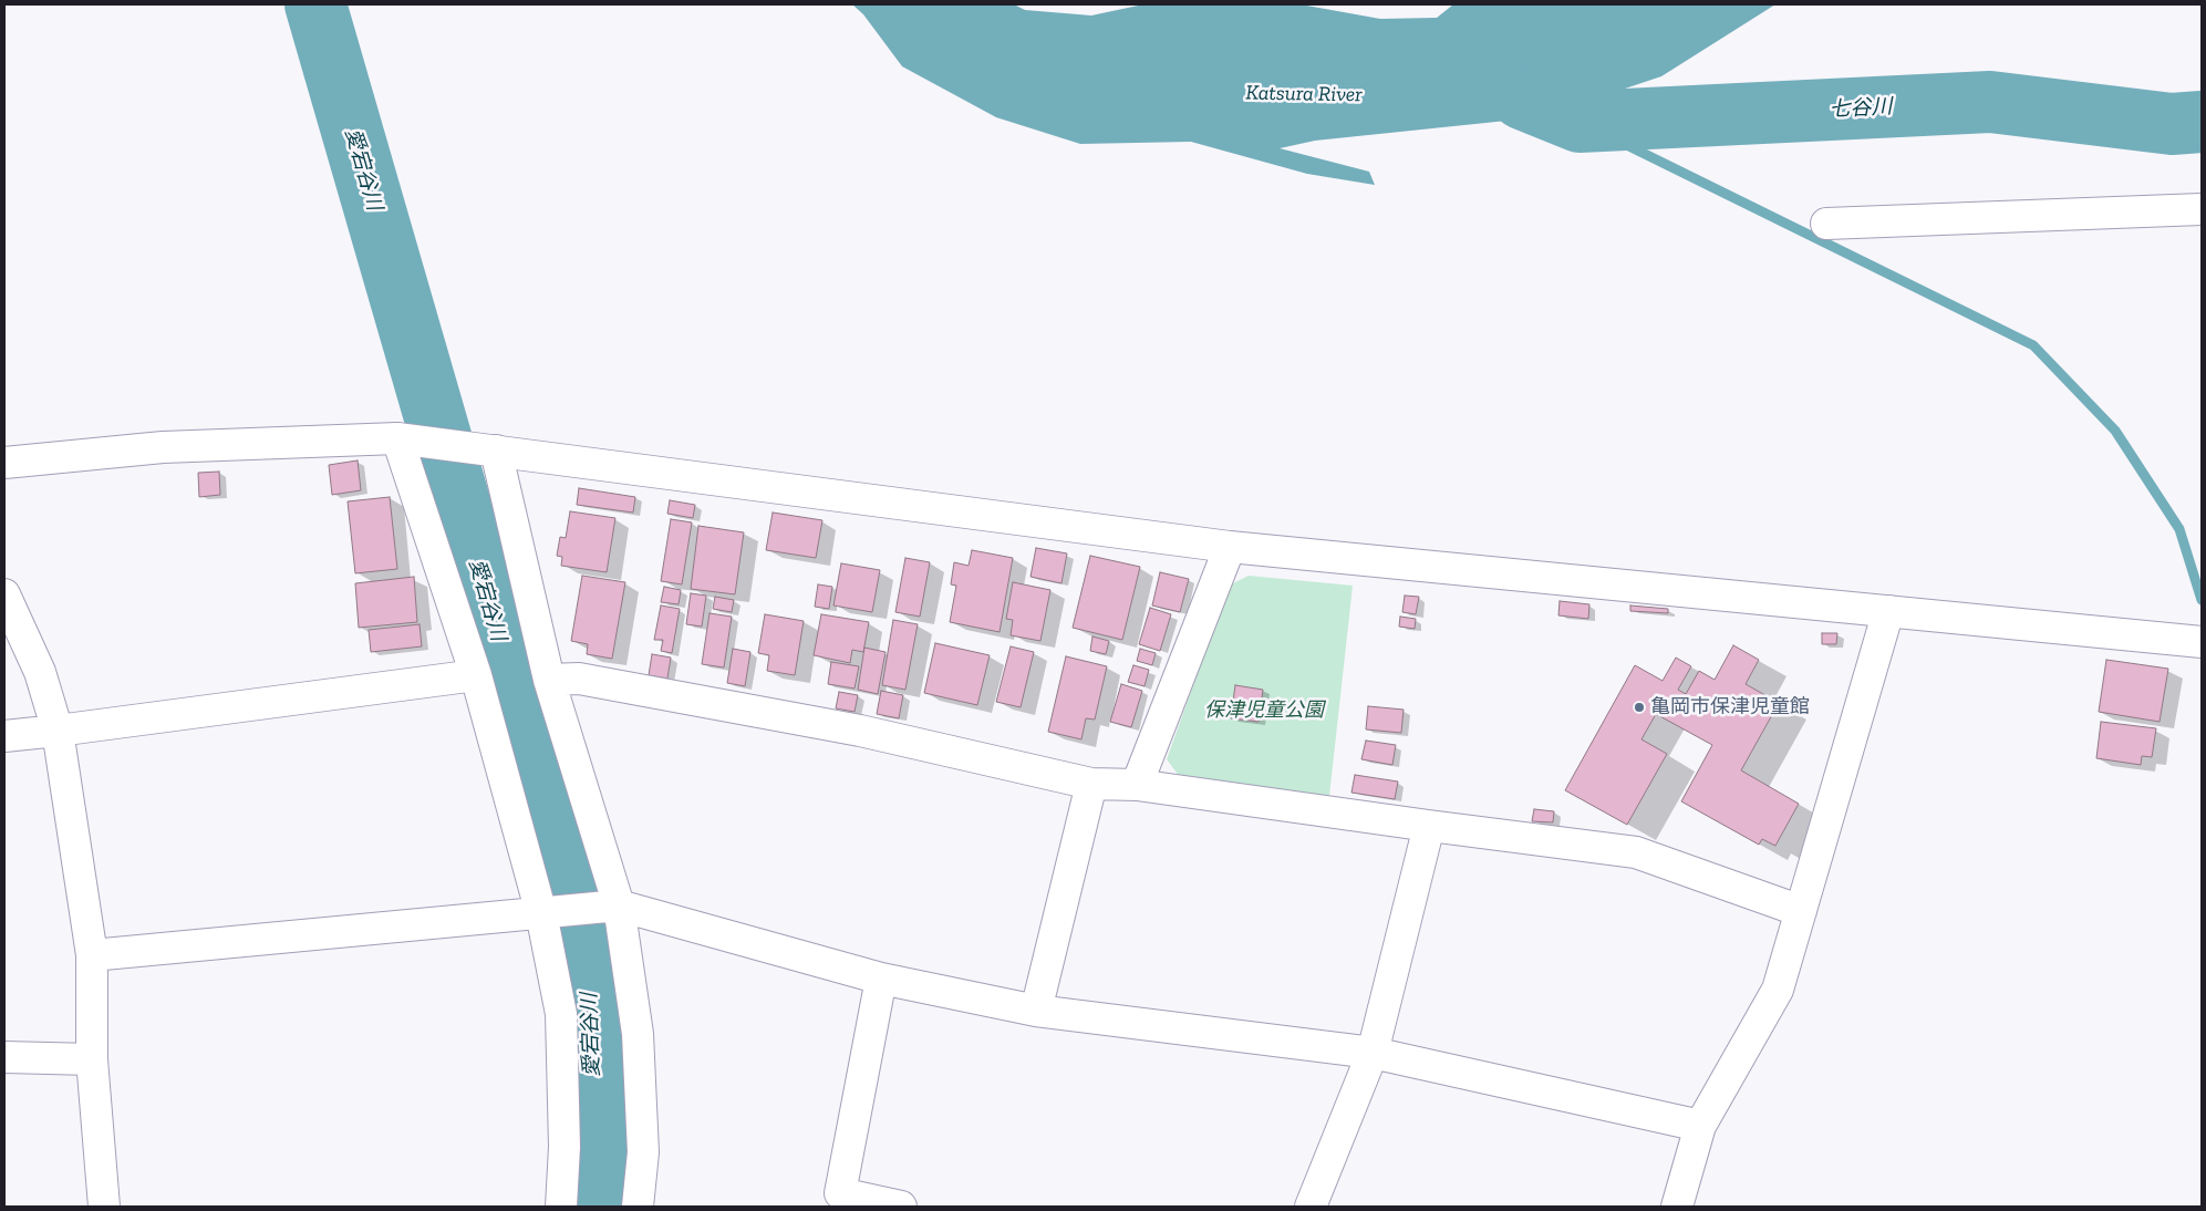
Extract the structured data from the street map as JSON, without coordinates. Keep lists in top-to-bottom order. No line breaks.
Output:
{"water":["Katsura River","七谷川","愛宕谷川"],"parks":["保津児童公園"],"places":["亀岡市保津児童館"]}
